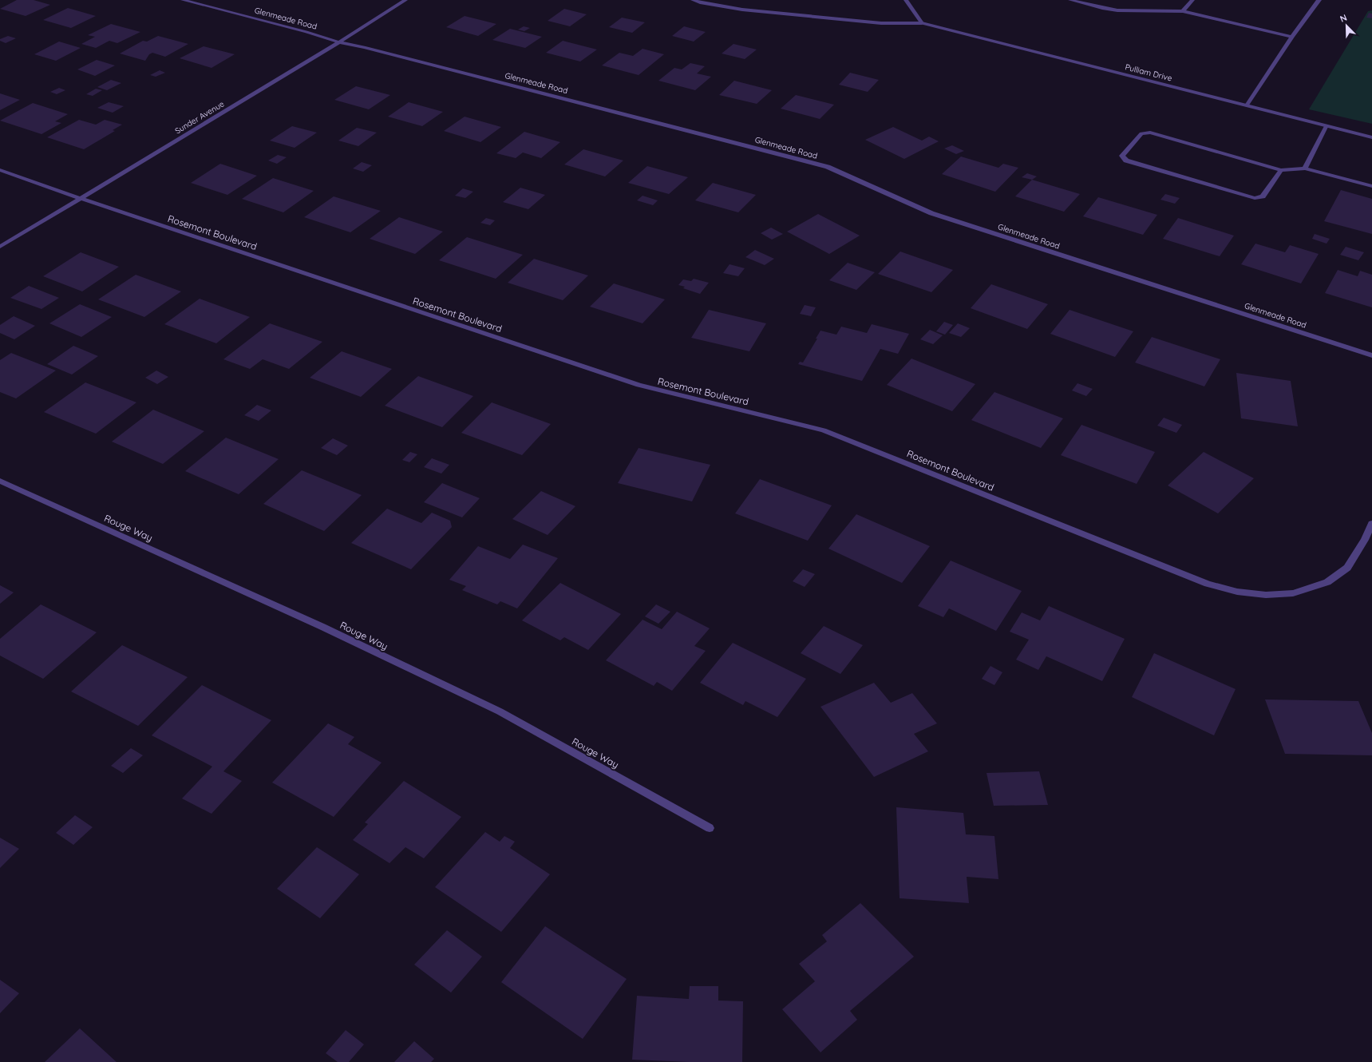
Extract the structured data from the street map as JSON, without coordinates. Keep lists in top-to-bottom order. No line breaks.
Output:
{"streets":{"street":["Glenmeade Road","Pulliam Drive","Sunder Avenue","Rosemont Boulevard","Rouge Way"]},"crossings":[["Glenmeade Road","Sunder Avenue"],["Sunder Avenue","Rosemont Boulevard"]],"north":"top left"}
